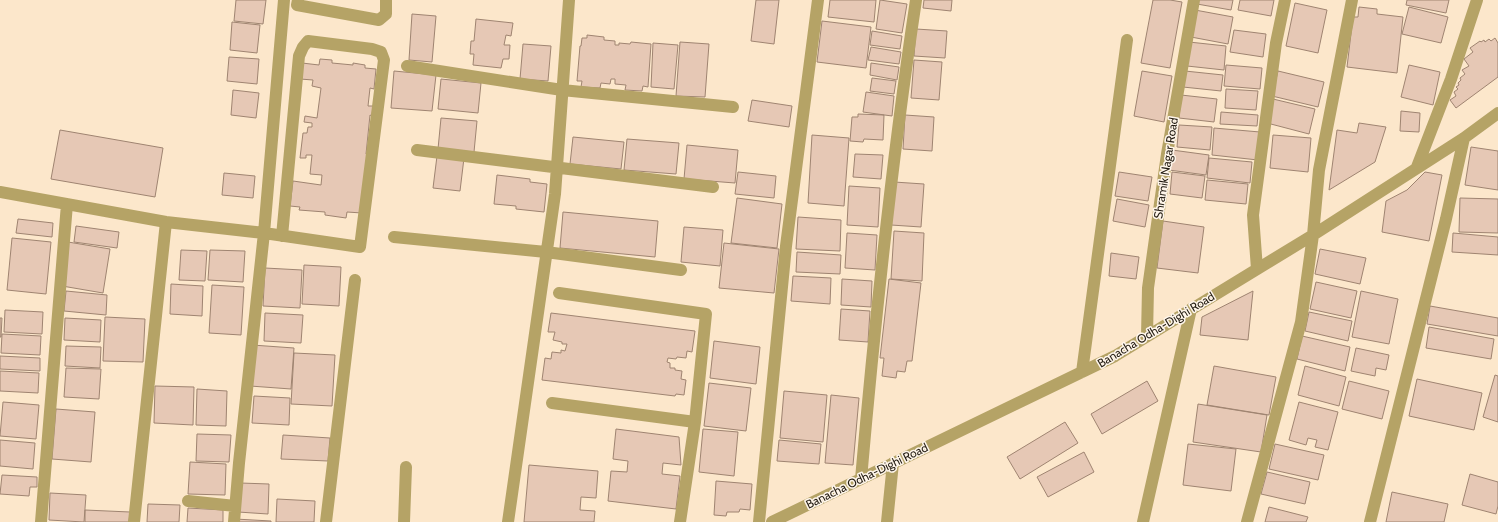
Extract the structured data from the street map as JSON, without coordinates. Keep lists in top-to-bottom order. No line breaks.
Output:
{"streets":{"street":["Shramik Nagar Road","Banacha Odha-Dighi Road"]},"crossings":[["Shramik Nagar Road","Banacha Odha-Dighi Road"]]}
